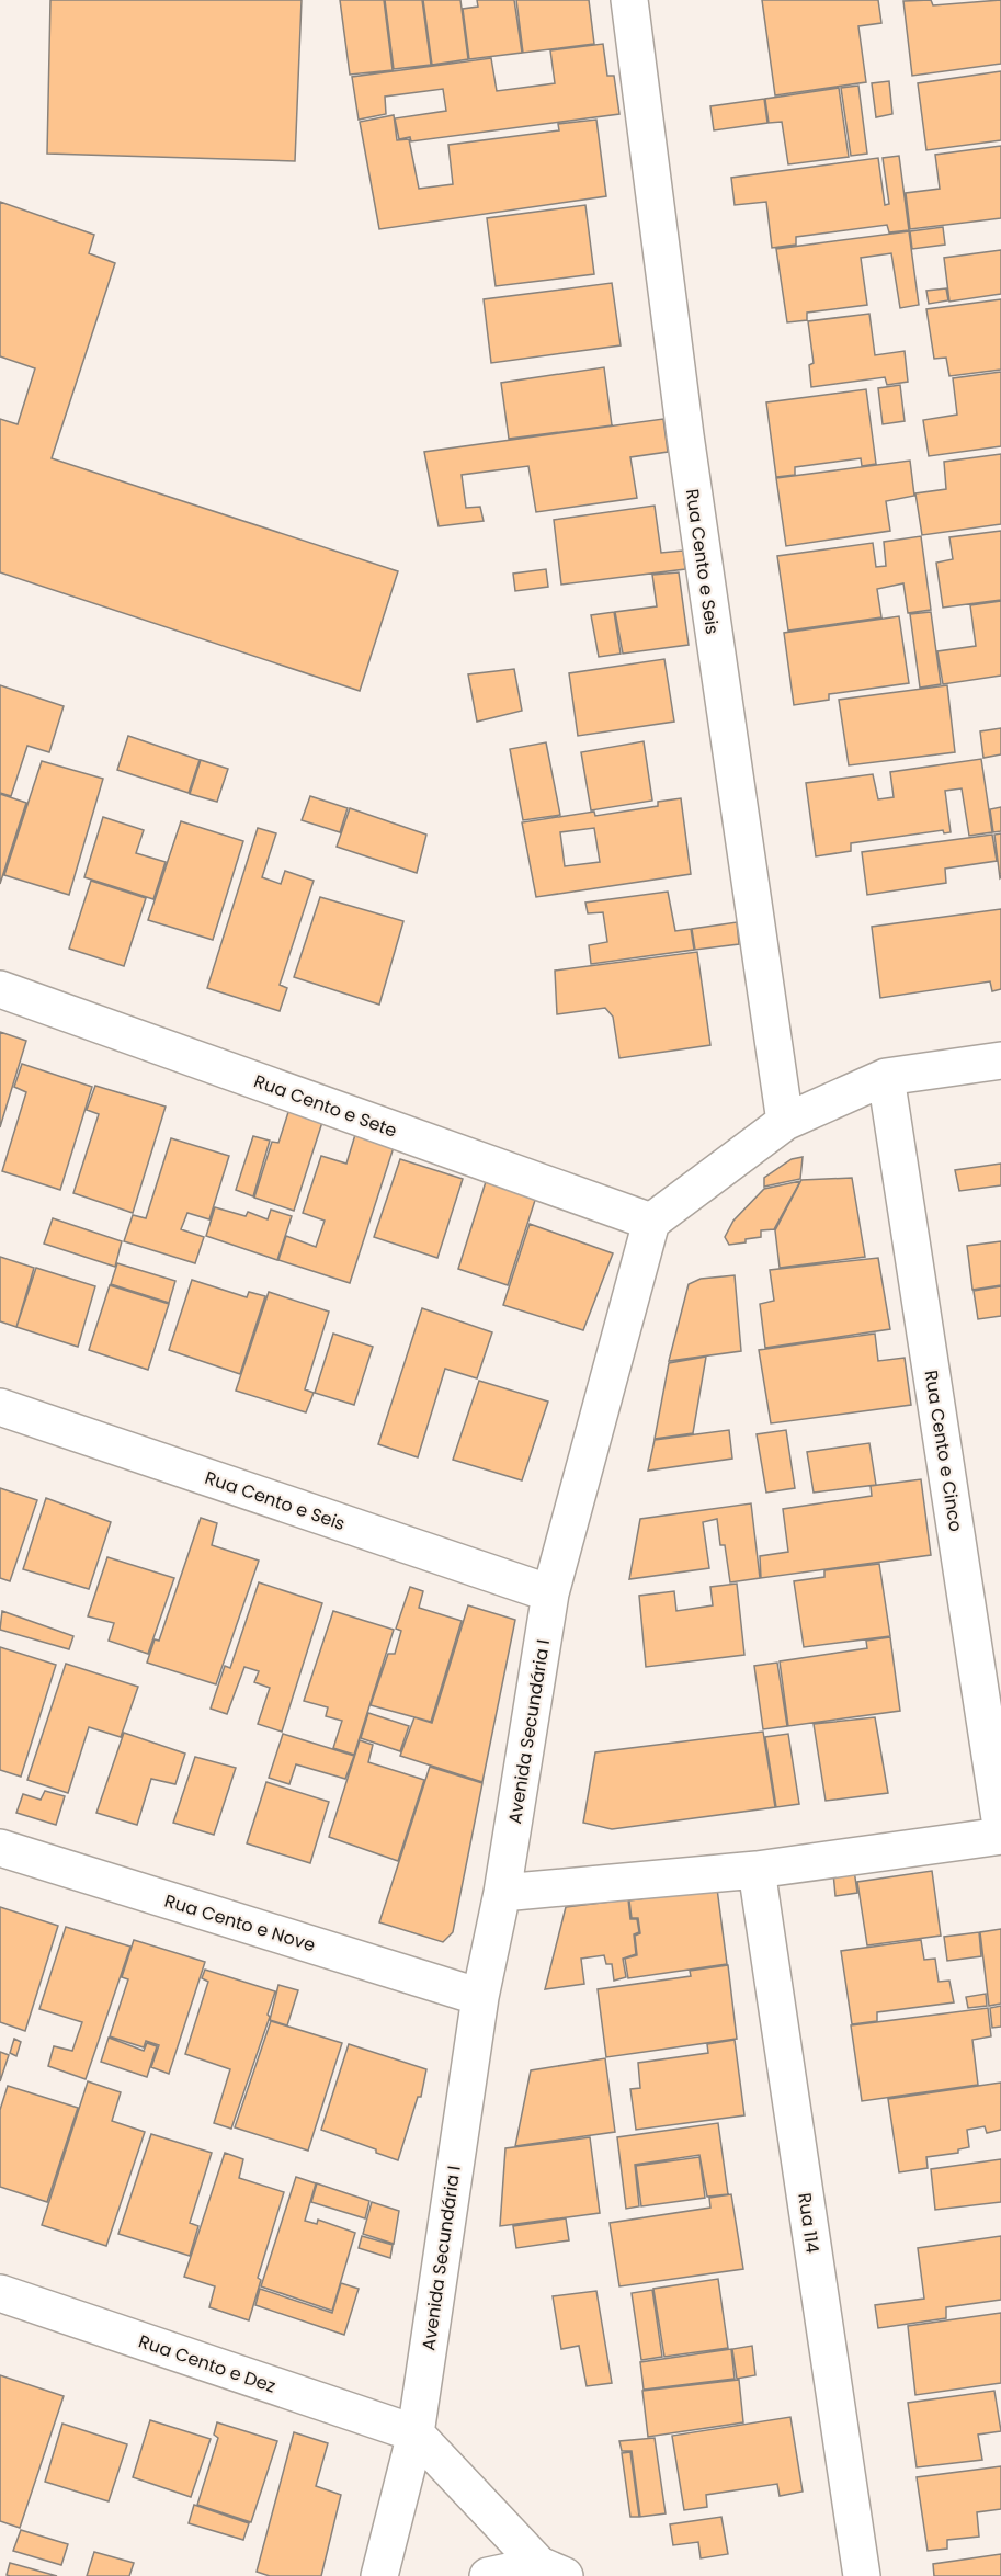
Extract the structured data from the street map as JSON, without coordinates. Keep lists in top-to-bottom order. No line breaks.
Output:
{"streets":{"street":["Rua Cento e Seis","Rua Cento e Sete","Rua Cento e Cinco","Avenida Secundária I","Rua Cento e Nove","Rua 114","Rua Cento e Dez"]},"crossings":[["Rua Cento e Seis","Avenida Secundária I"],["Rua Cento e Sete","Avenida Secundária I"],["Avenida Secundária I","Rua Cento e Nove"],["Avenida Secundária I","Rua Cento e Dez"]]}
